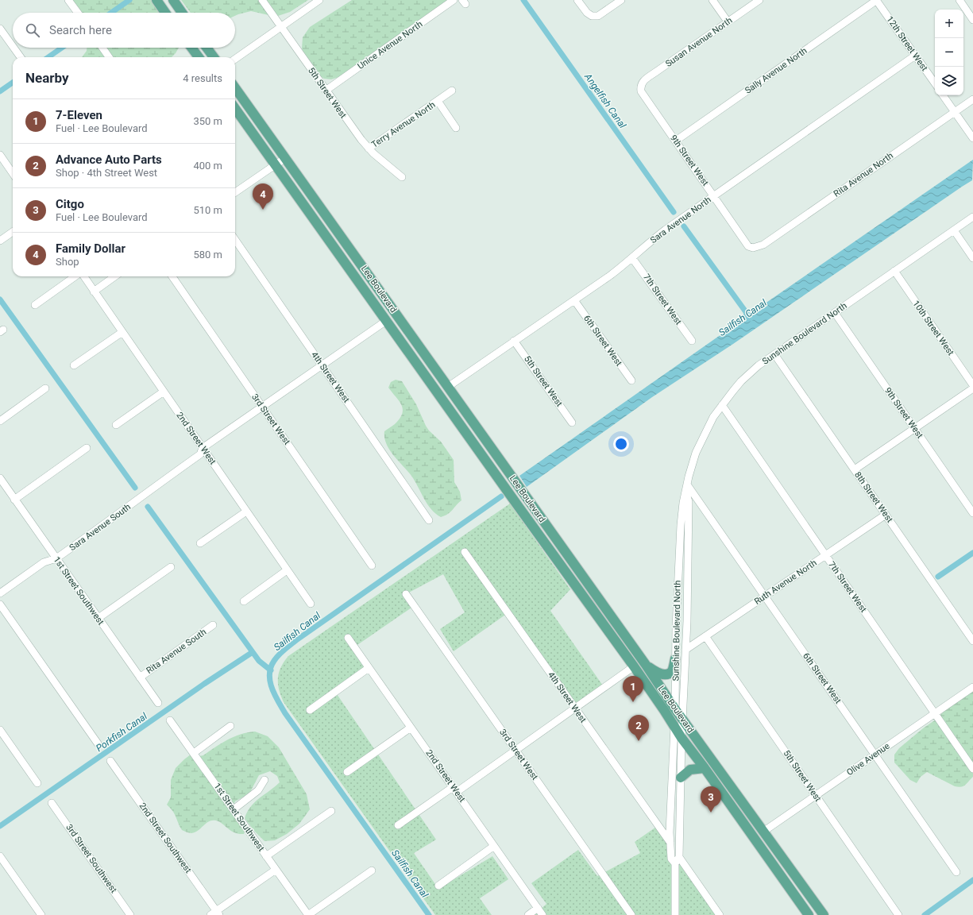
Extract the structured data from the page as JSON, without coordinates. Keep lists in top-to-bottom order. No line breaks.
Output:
{"streets":{"main road":["Lee Boulevard"],"street":["Susan Avenue North","12th Street West","Unice Avenue North","Sally Avenue North","5th Street West","Terry Avenue North","9th Street West","Rita Avenue North","Sara Avenue North","7th Street West","10th Street West","Sunshine Boulevard North","6th Street West","4th Street West","3rd Street West","2nd Street West","8th Street West","Sara Avenue South","Ruth Avenue North","1st Street Southwest","Rita Avenue South","Olive Avenue","2nd Street Southwest","3rd Street Southwest"]},"crossings":[["Susan Avenue North","9th Street West"],["12th Street West","Sally Avenue North"],["12th Street West","Sara Avenue North"],["Unice Avenue North","5th Street West"],["Sally Avenue North","9th Street West"],["5th Street West","Terry Avenue North"],["5th Street West","Sara Avenue North"],["5th Street West","Ruth Avenue North"],["5th Street West","Olive Avenue"],["9th Street West","Rita Avenue North"],["9th Street West","Sara Avenue North"],["9th Street West","Sunshine Boulevard North"],["Sara Avenue North","Lee Boulevard"],["Sara Avenue North","7th Street West"],["Sara Avenue North","6th Street West"],["Lee Boulevard","Sunshine Boulevard North"],["Lee Boulevard","Olive Avenue"],["7th Street West","Sunshine Boulevard North"],["7th Street West","Ruth Avenue North"],["7th Street West","Olive Avenue"],["10th Street West","Sunshine Boulevard North"],["Sunshine Boulevard North","6th Street West"],["Sunshine Boulevard North","4th Street West"],["Sunshine Boulevard North","8th Street West"],["Sunshine Boulevard North","Ruth Avenue North"],["6th Street West","Ruth Avenue North"],["6th Street West","Olive Avenue"],["2nd Street West","Sara Avenue South"],["8th Street West","Ruth Avenue North"],["Sara Avenue South","1st Street Southwest"],["1st Street Southwest","Rita Avenue South"]],"water":["Angelfish Canal","Sailfish Canal","Porkfish Canal"],"page":{"map_buttons":["+","−"],"search":"Search here","heading":["Nearby","4 results"],"list":[{"mark":"1","name":"7-Eleven","note":"Fuel · Lee Boulevard","value":"350 m"},{"mark":"2","name":"Advance Auto Parts","note":"Shop · 4th Street West","value":"400 m"},{"mark":"3","name":"Citgo","note":"Fuel · Lee Boulevard","value":"510 m"},{"mark":"4","name":"Family Dollar","note":"Shop","value":"580 m"}],"pins":["4","1","2","3"]}}
